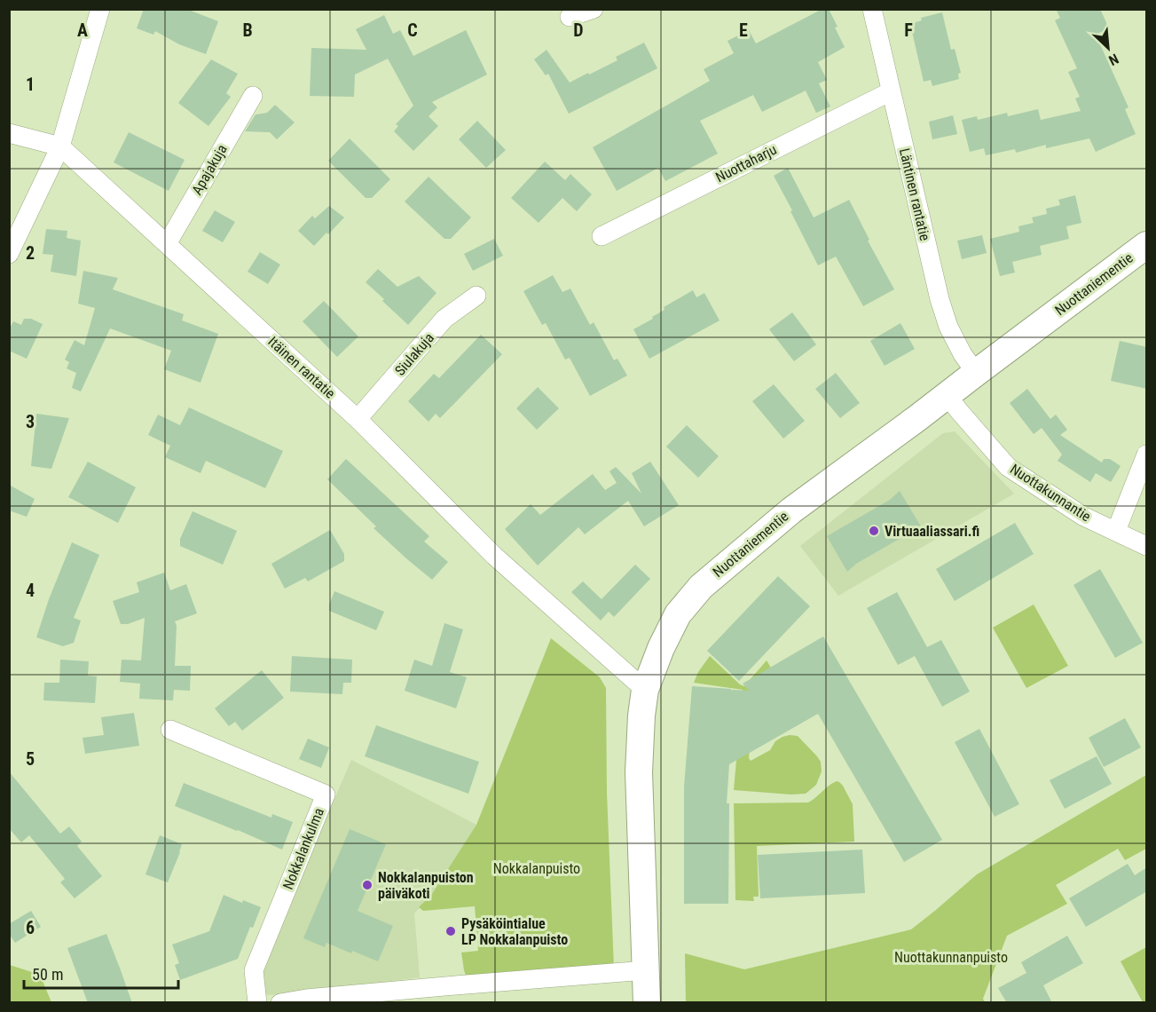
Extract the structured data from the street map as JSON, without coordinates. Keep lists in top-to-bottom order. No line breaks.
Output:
{"streets":{"main road":["Nuottaniementie"],"street":["Nuottaharju","Apajakuja","Läntinen rantatie","Siulakuja","Itäinen rantatie","Nuottakunnantie","Nokkalankulma"]},"crossings":[["Nuottaharju","Läntinen rantatie"],["Apajakuja","Itäinen rantatie"],["Läntinen rantatie","Nuottaniementie"],["Nuottaniementie","Itäinen rantatie"],["Nuottaniementie","Nuottakunnantie"],["Siulakuja","Itäinen rantatie"]],"parks":["Nokkalanpuisto","Nuottakunnanpuisto"],"places":["Virtuaaliassari.fi","Nokkalanpuiston päiväkoti","Pysäköintialue LP Nokkalanpuisto"],"scale_bar":"50 m","north":"bottom right","grid":{"columns":["A","B","C","D","E","F"],"rows":["1","2","3","4","5","6"]}}
